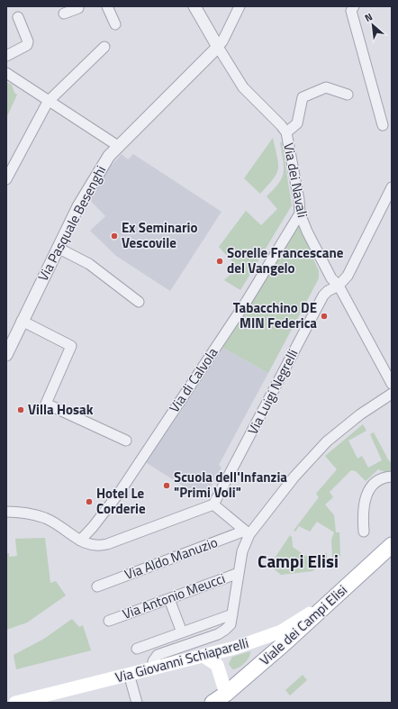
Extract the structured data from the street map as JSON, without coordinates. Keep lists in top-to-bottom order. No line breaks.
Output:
{"streets":{"main road":["Viale dei Campi Elisi","Via Giovanni Schiaparelli"],"street":["Via dei Navali","Via Pasquale Besenghi","Via di Calvola","Via Luigi Negrelli","Via Aldo Manuzio","Via Antonio Meucci"]},"crossings":[["Via dei Navali","Via Pasquale Besenghi"],["Via dei Navali","Via di Calvola"],["Via dei Navali","Via Luigi Negrelli"],["Viale dei Campi Elisi","Via Giovanni Schiaparelli"]],"districts":["Campi Elisi"],"places":["Ex Seminario Vescovile","Sorelle Francescane del Vangelo","Tabacchino DE MIN Federica","Villa Hosak","Scuola dell'Infanzia \"Primi Voli\"","Hotel Le Corderie"],"north":"top left"}
